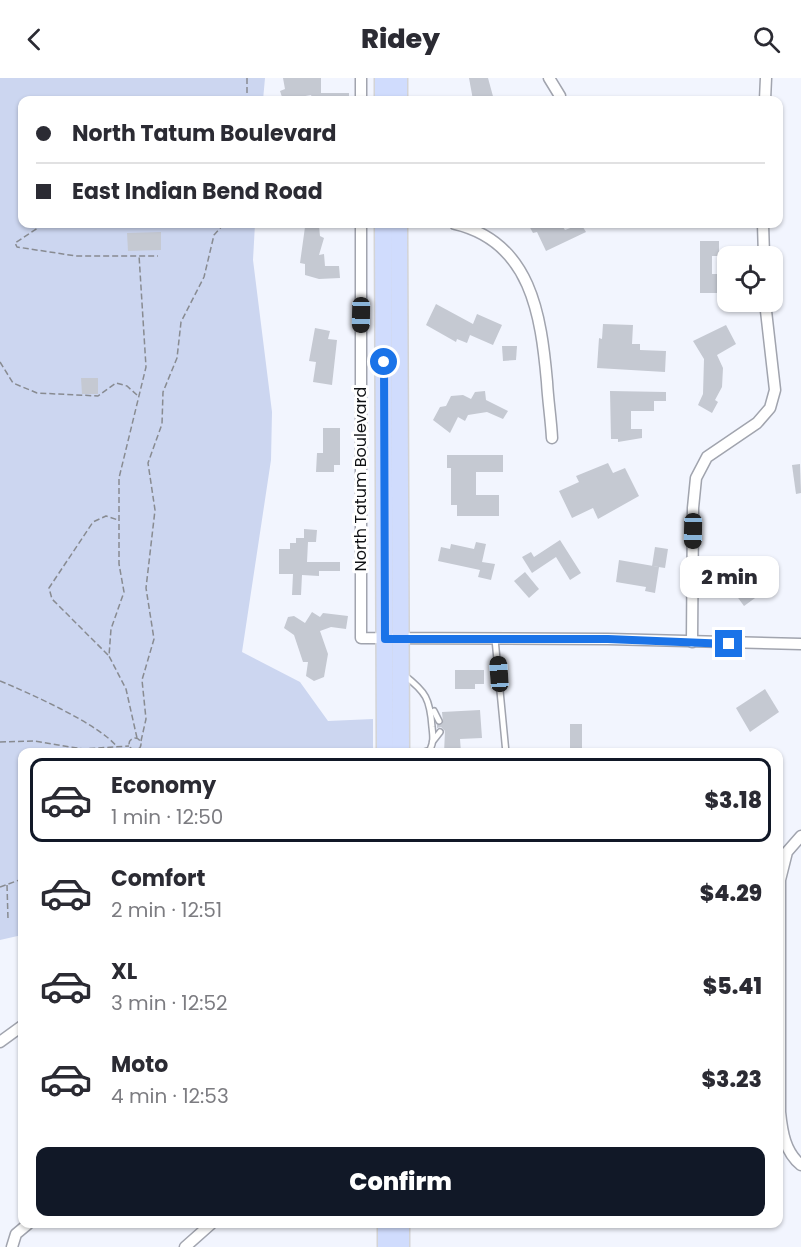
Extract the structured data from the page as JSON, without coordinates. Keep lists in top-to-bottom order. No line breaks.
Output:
{"streets":{"main road":["North Tatum Boulevard"]},"page":{"header":"Ridey","banner":["North Tatum Boulevard","East Indian Bend Road"],"bubble":"2 min","list":[{"name":"Economy","note":"1 min · 12:50","value":"$3.18"},{"name":"Comfort","note":"2 min · 12:51","value":"$4.29"},{"name":"XL","note":"3 min · 12:52","value":"$5.41"},{"name":"Moto","note":"4 min · 12:53","value":"$3.23"}],"buttons":"Confirm"}}
